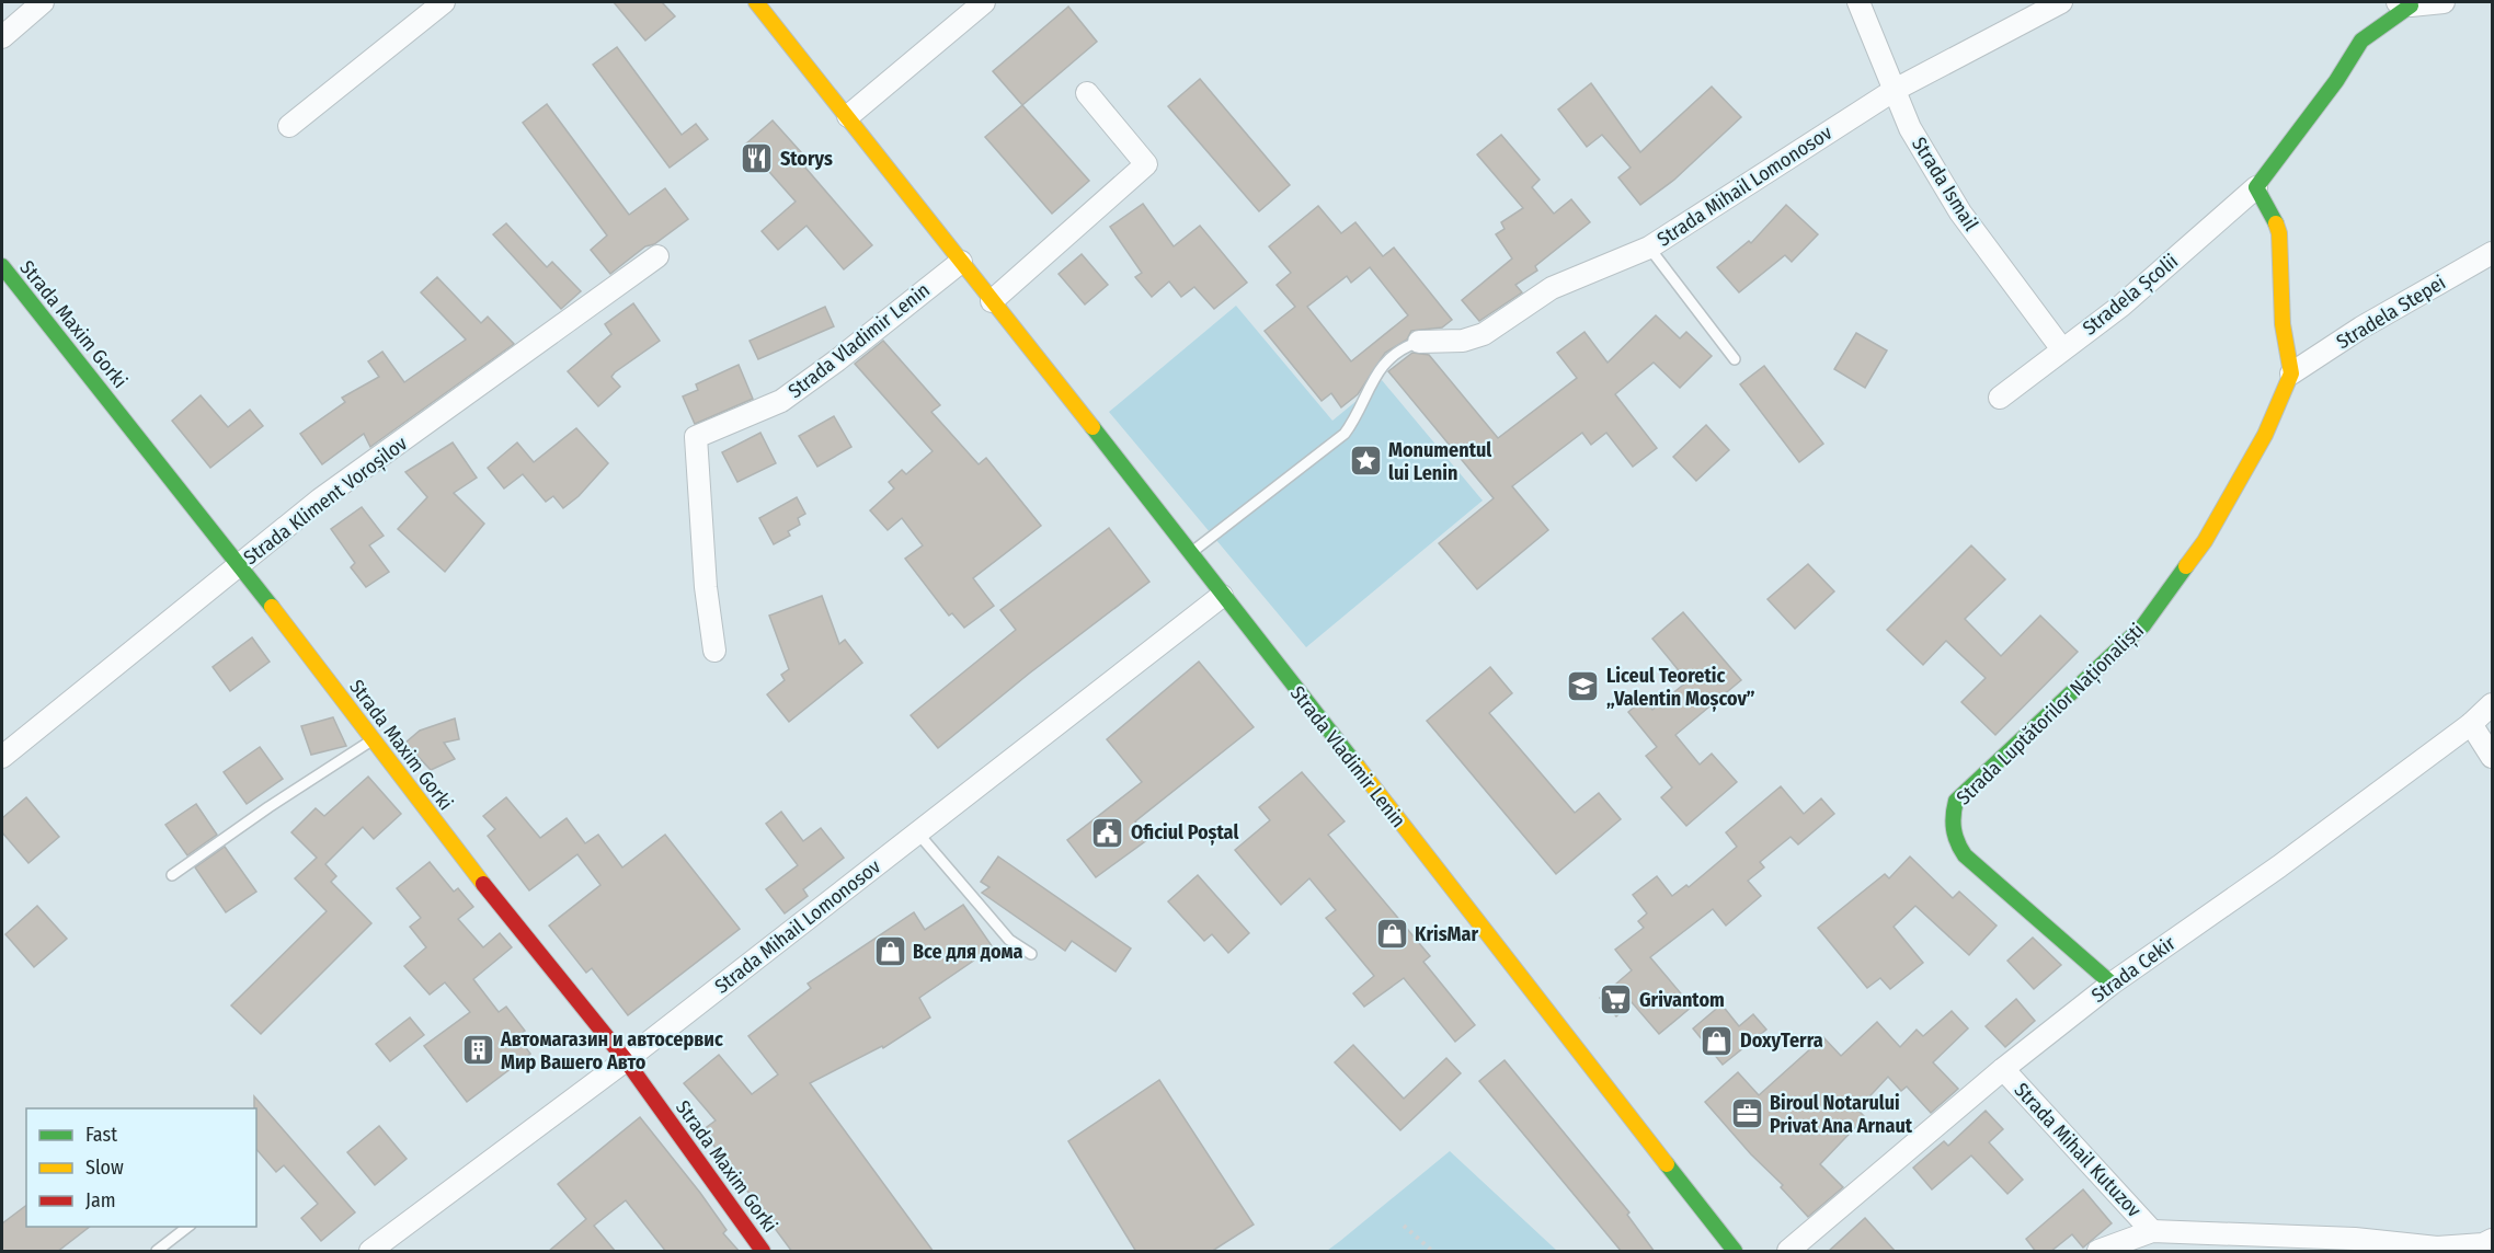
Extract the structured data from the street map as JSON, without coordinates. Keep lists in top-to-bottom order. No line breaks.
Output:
{"streets":{"street":["Strada Ismail","Strada Mihail Lomonosov","Stradela Școlii","Stradela Stepei","Strada Maxim Gorki","Strada Vladimir Lenin","Strada Kliment Voroșilov","Strada Luptătorilor Naționaliști","Strada Cekir","Strada Mihail Kutuzov"]},"crossings":[["Strada Ismail","Strada Mihail Lomonosov"],["Strada Ismail","Stradela Școlii"],["Strada Mihail Lomonosov","Strada Maxim Gorki"],["Strada Mihail Lomonosov","Strada Vladimir Lenin"],["Stradela Stepei","Strada Luptătorilor Naționaliști"],["Strada Maxim Gorki","Strada Kliment Voroșilov"],["Strada Luptătorilor Naționaliști","Strada Cekir"],["Strada Cekir","Strada Mihail Kutuzov"]],"places":{"restaurant":["Storys"],"place":["Monumentul lui Lenin"],"school or university":["Liceul Teoretic „Valentin Moșcov”"],"public building":["Oficiul Poștal"],"shop":["KrisMar","Все для дома","DoxyTerra"],"supermarket":["Grivantom"],"building":["Автомагазин и автосервис Мир Вашего Авто"],"office":["Biroul Notarului Privat Ana Arnaut"]},"legend":["Fast","Slow","Jam"]}
